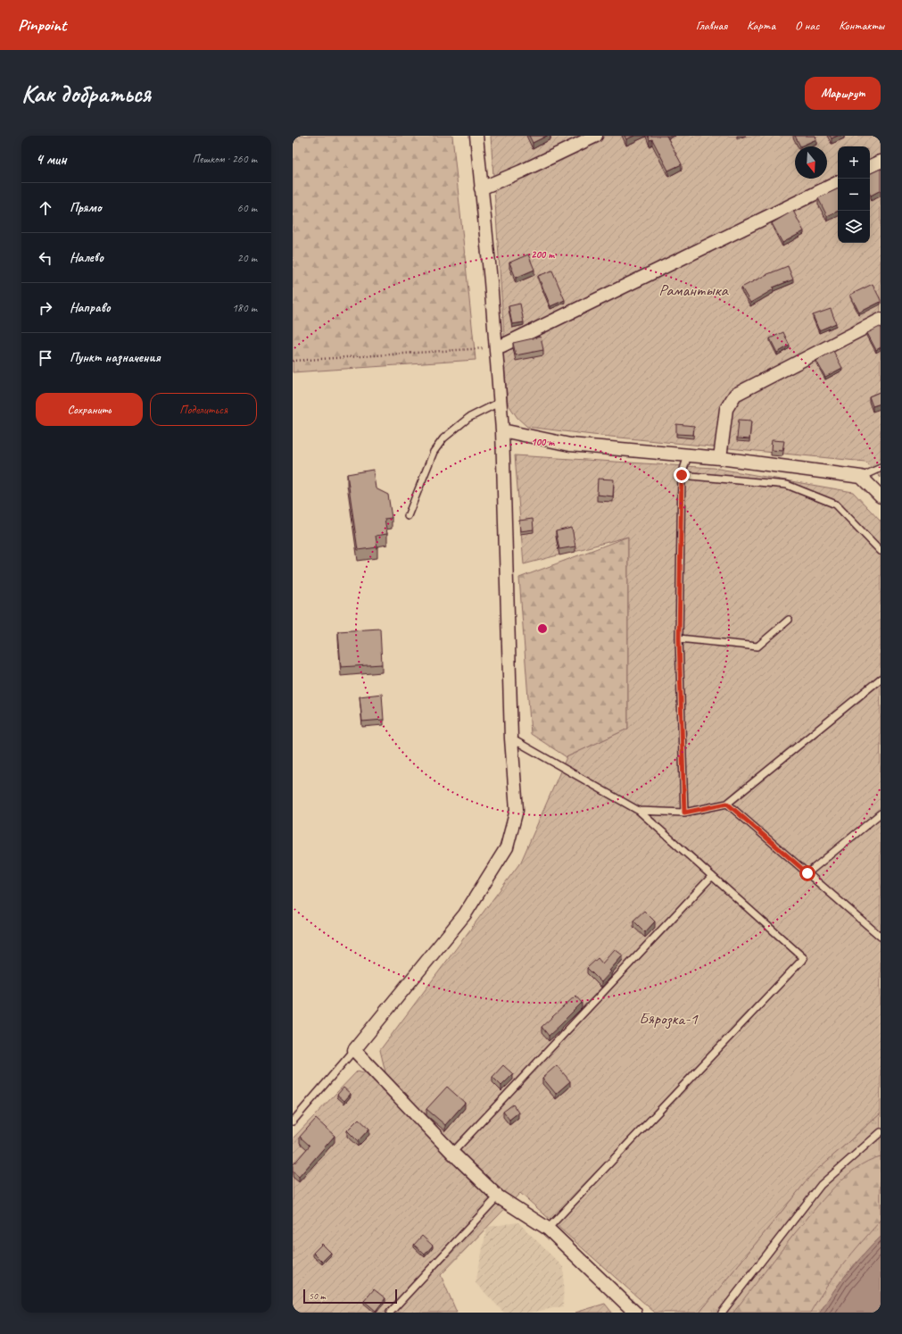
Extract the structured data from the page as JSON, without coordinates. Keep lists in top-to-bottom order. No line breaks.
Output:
{"parks":["Рамантыка","Бярозка-1"],"scale_bar":"50 m","north":"bottom","page":{"header":"Pinpoint","nav":["Главная","Карта","О нас","Контакты"],"buttons":["Маршрут",["Сохранить","Поделиться"]],"title":"Как добраться","heading":["4 мин","Пешком · 260 m"],"map_buttons":["+","−"],"list":[["Прямо","60 m"],["Налево","20 m"],["Направо","180 m"],"Пункт назначения"],"scale":"50 m"},"rings":["200 m","100 m"]}
